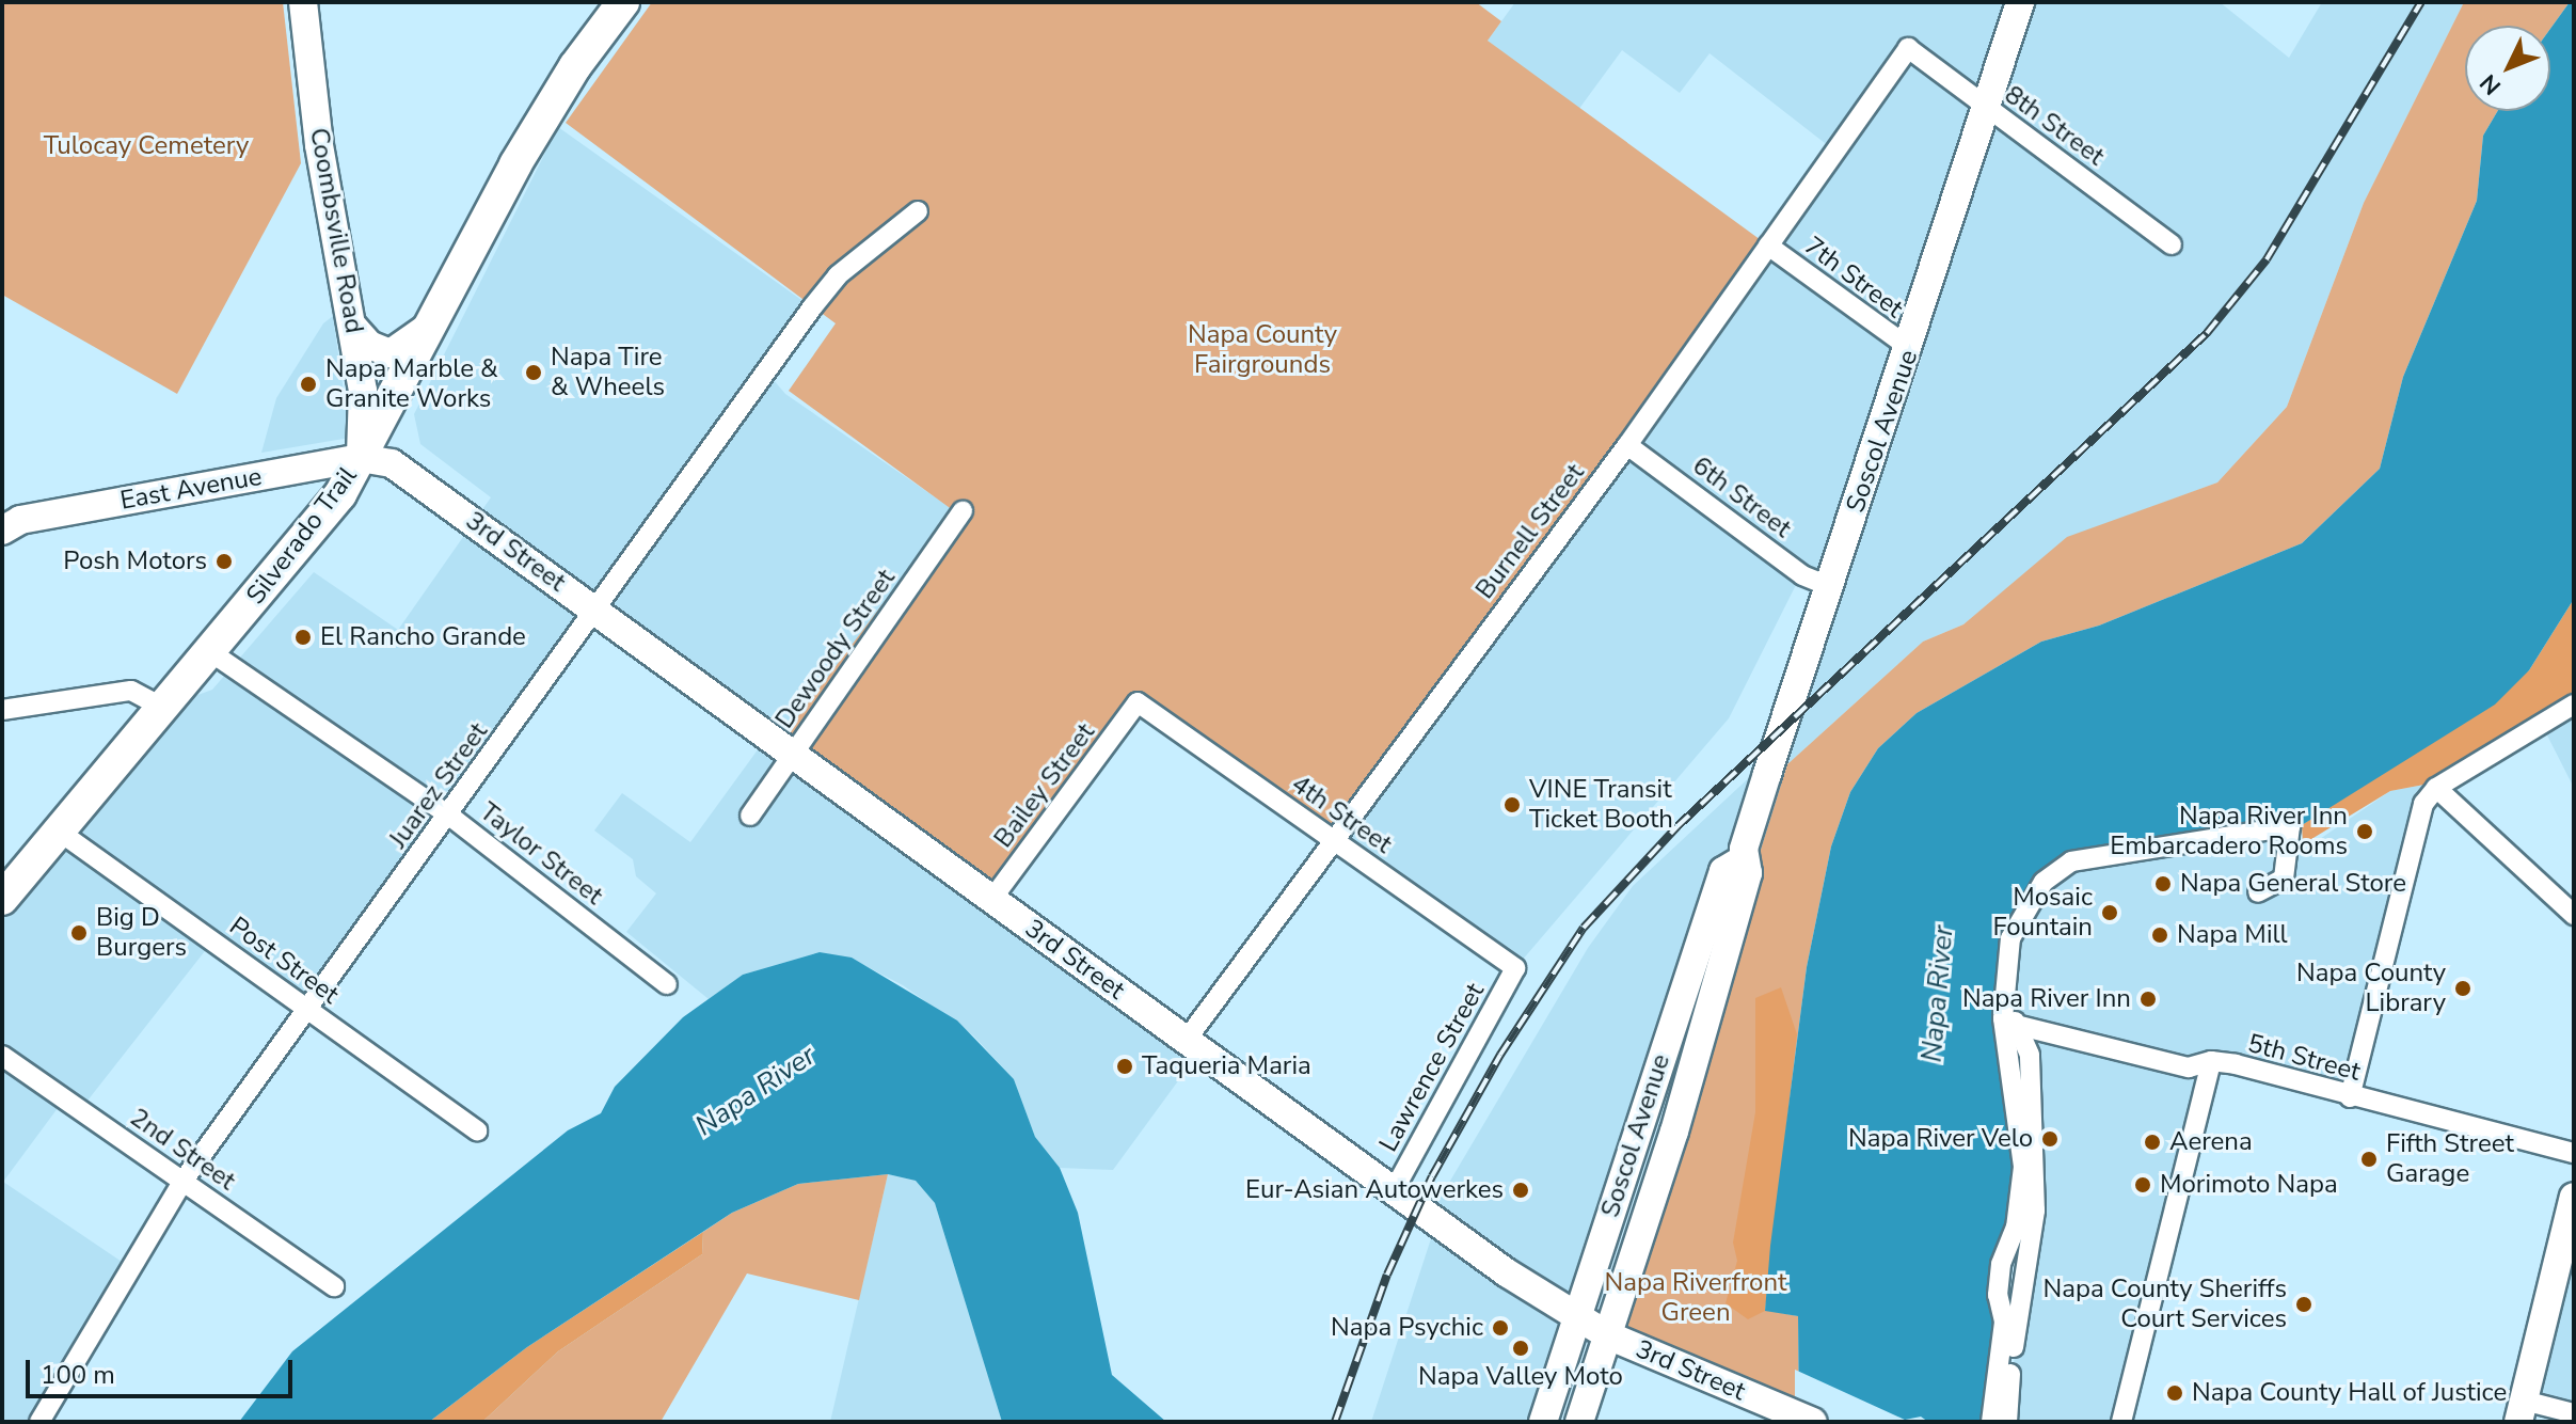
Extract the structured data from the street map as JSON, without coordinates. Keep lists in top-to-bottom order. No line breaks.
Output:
{"streets":{"main road":["Silverado Trail"],"street":["8th Street","Coombsville Road","7th Street","Soscol Avenue","East Avenue","6th Street","Burnell Street","3rd Street","Dewoody Street","Juarez Street","Bailey Street","4th Street","Taylor Street","Post Street","5th Street","Lawrence Street","2nd Street"]},"crossings":[["8th Street","Soscol Avenue"],["8th Street","Burnell Street"],["Coombsville Road","East Avenue"],["Coombsville Road","Silverado Trail"],["Coombsville Road","3rd Street"],["7th Street","Soscol Avenue"],["7th Street","Burnell Street"],["Soscol Avenue","6th Street"],["Soscol Avenue","3rd Street"],["East Avenue","Silverado Trail"],["East Avenue","3rd Street"],["6th Street","Burnell Street"],["Burnell Street","3rd Street"],["Burnell Street","4th Street"],["Silverado Trail","3rd Street"],["Silverado Trail","Taylor Street"],["Silverado Trail","Post Street"],["3rd Street","Dewoody Street"],["3rd Street","Juarez Street"],["3rd Street","Bailey Street"],["3rd Street","Lawrence Street"],["Juarez Street","Taylor Street"],["Juarez Street","Post Street"],["Juarez Street","2nd Street"],["Bailey Street","4th Street"],["4th Street","Lawrence Street"]],"water":["Napa River"],"parks":["Tulocay Cemetery","Napa County Fairgrounds","Napa Riverfront Green"],"places":["Napa Tire & Wheels","Napa Marble & Granite Works","Posh Motors","El Rancho Grande","VINE Transit Ticket Booth","Napa River Inn Embarcadero Rooms","Napa General Store","Mosaic Fountain","Big D Burgers","Napa Mill","Napa County Library","Napa River Inn","Taqueria Maria","Napa River Velo","Aerena","Fifth Street Garage","Morimoto Napa","Eur-Asian Autowerkes","Napa County Sheriffs Court Services","Napa Psychic","Napa Valley Moto","Napa County Hall of Justice"],"scale_bar":"100 m","north":"bottom left"}
